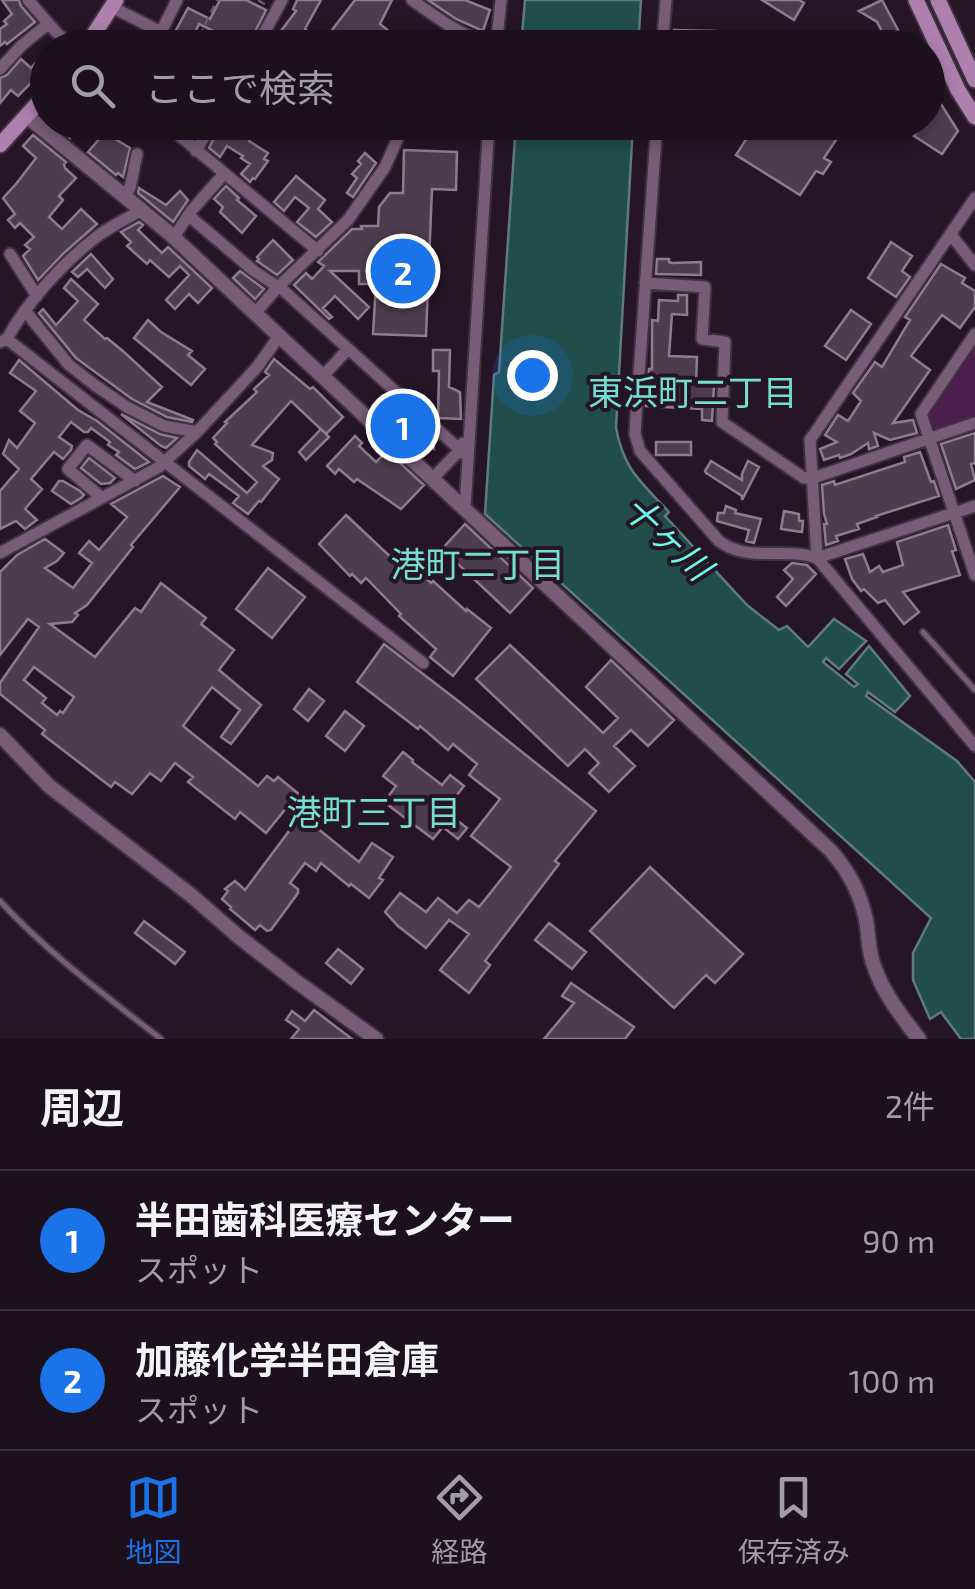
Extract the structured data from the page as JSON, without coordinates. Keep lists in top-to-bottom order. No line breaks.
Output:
{"districts":["東浜町二丁目","港町二丁目","港町三丁目"],"water":["十ヶ川"],"page":{"search":"ここで検索","pins":["2","1"],"heading":["周辺","2件"],"list":[{"mark":"1","name":"半田歯科医療センター","note":"スポット","value":"90 m"},{"mark":"2","name":"加藤化学半田倉庫","note":"スポット","value":"100 m"}],"nav":["地図","経路","保存済み"]}}
